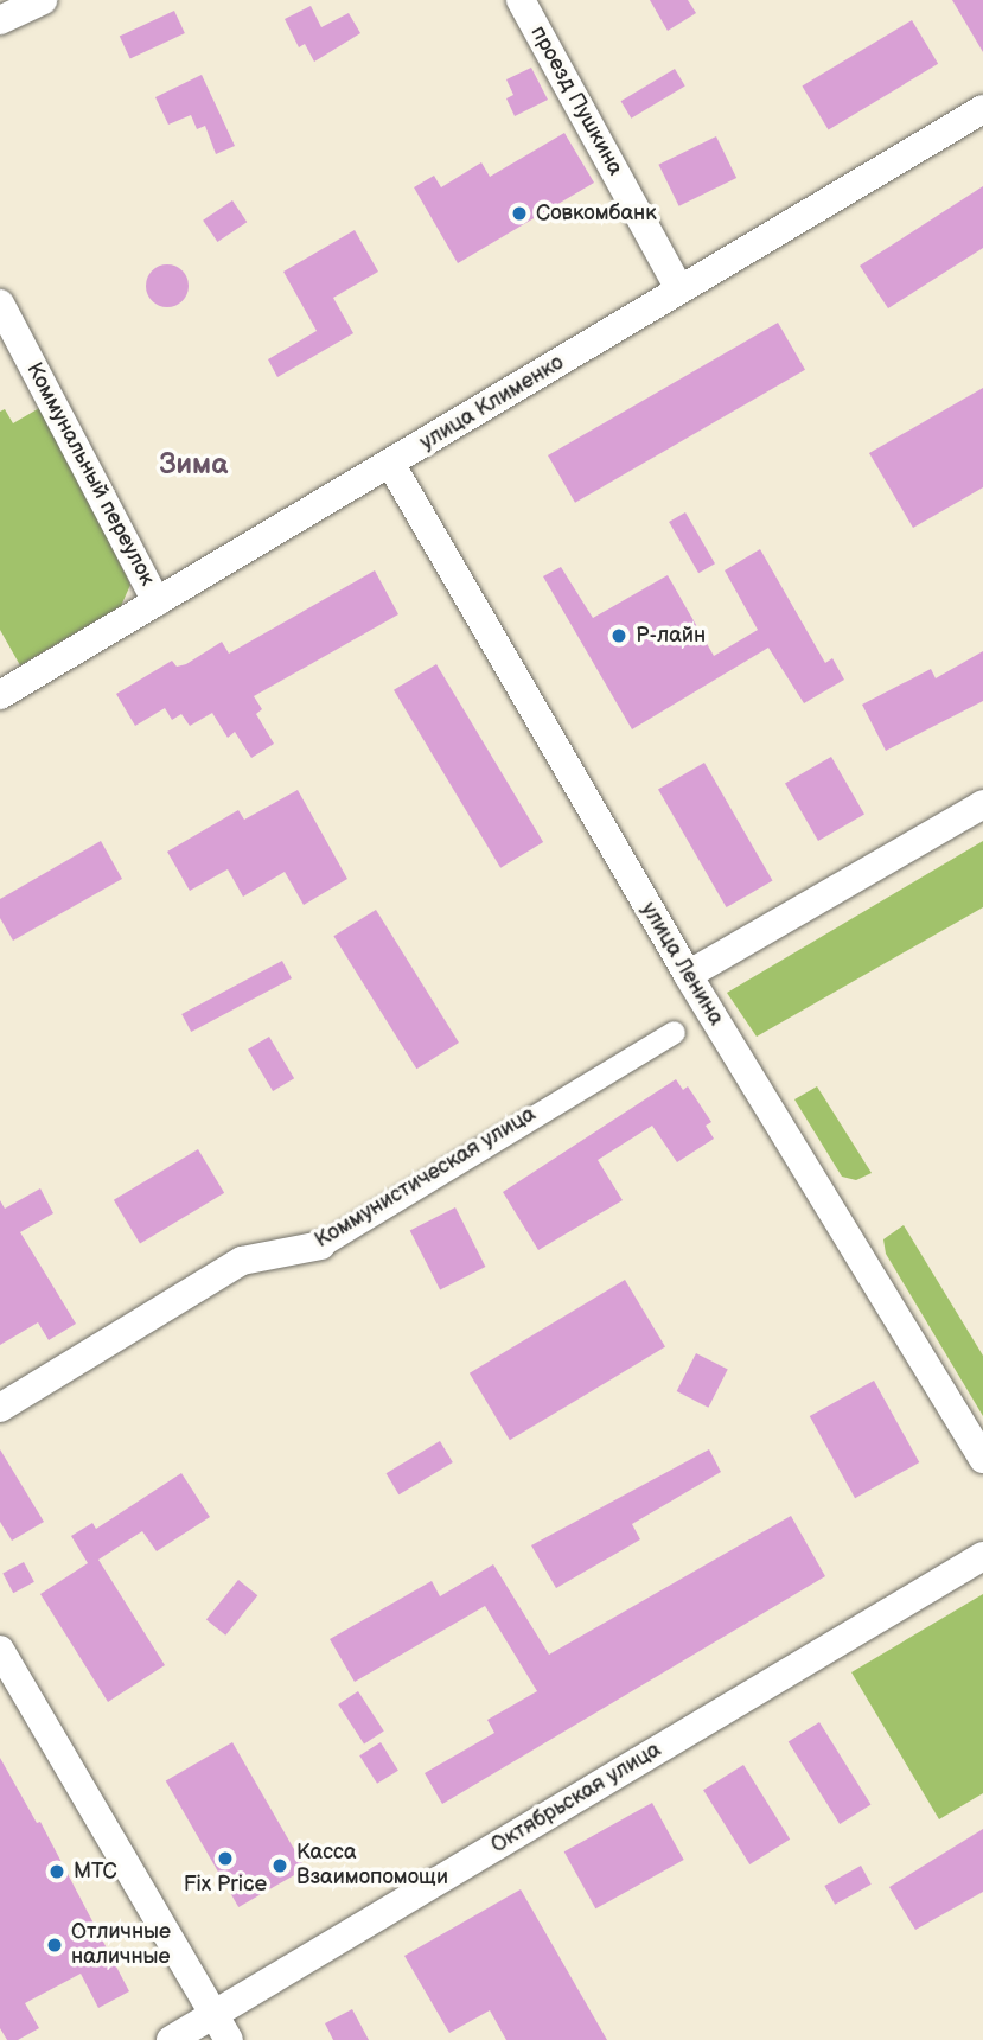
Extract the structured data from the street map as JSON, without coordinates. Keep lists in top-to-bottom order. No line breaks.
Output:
{"streets":{"street":["проезд Пушкина","улица Клименко","Коммунальный переулок","улица Ленина","Коммунистическая улица","Октябрьская улица"]},"crossings":[["проезд Пушкина","улица Клименко"],["улица Клименко","Коммунальный переулок"],["улица Клименко","улица Ленина"]],"districts":["Зима"],"places":["Совкомбанк","Р-лайн","Fix Price","Касса Взаимопомощи","МТС","Отличные наличные"]}
